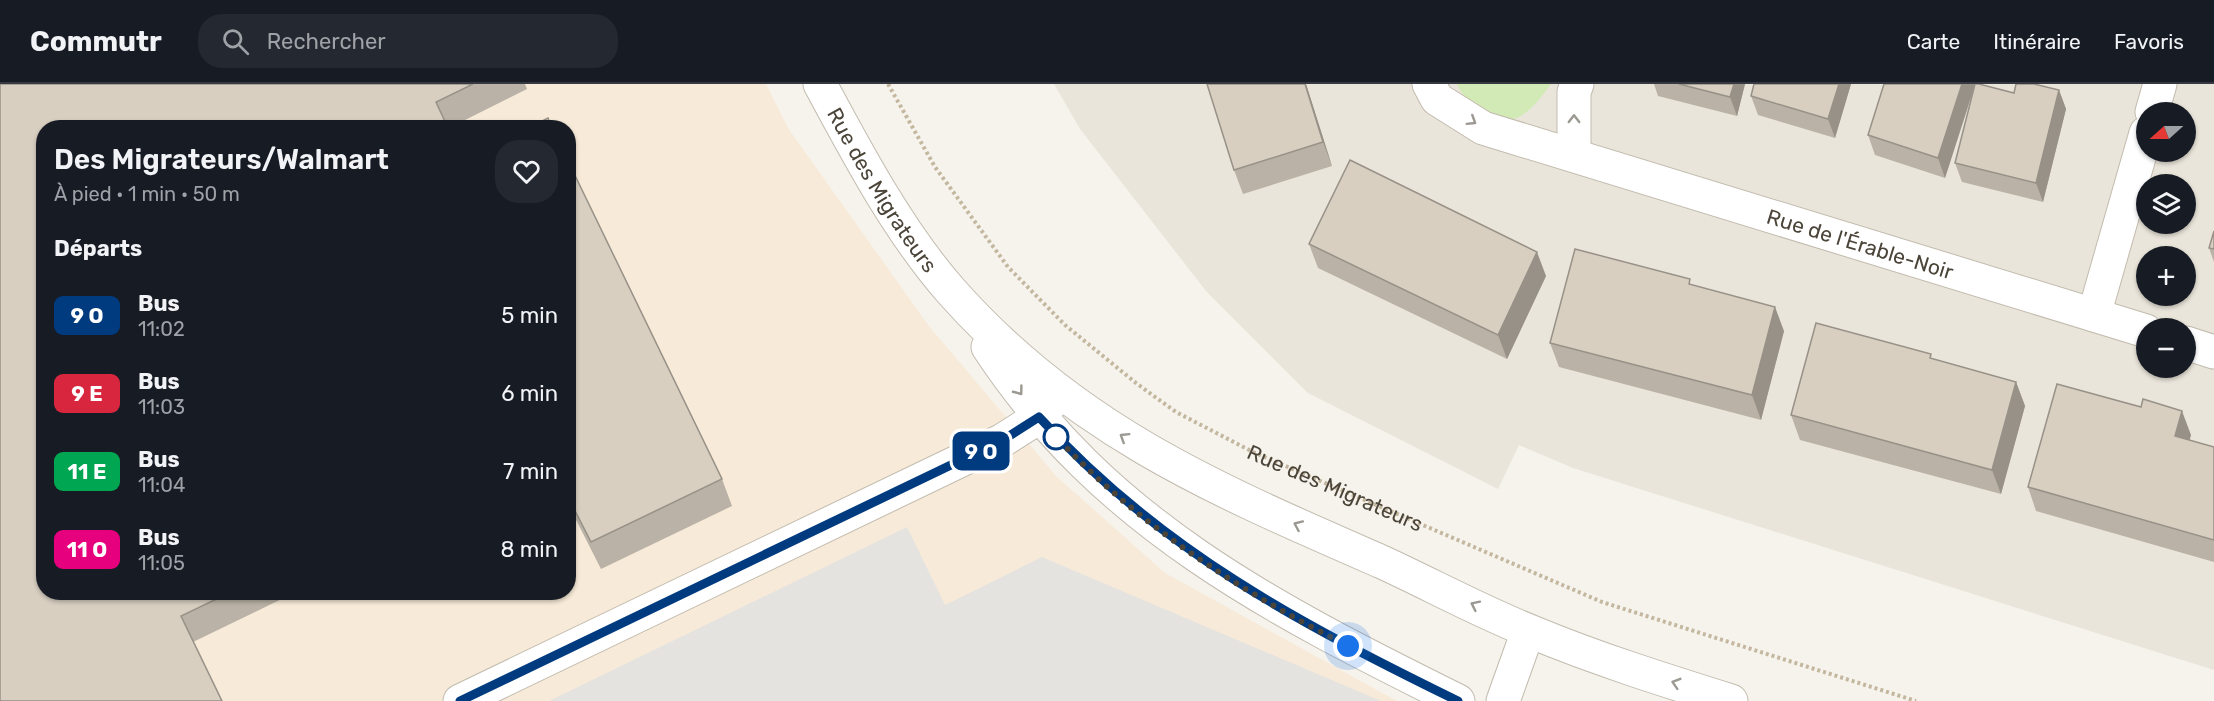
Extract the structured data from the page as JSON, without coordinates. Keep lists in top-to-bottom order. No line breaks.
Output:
{"streets":{"street":["Rue des Migrateurs","Rue de l'Érable-Noir"]},"north":"left","page":{"header":"Commutr","search":"Rechercher","nav":["Carte","Itinéraire","Favoris"],"on_map":"9 O","map_buttons":["+","−"],"heading":[["Des Migrateurs/Walmart","À pied · 1 min · 50 m"],"Départs"],"list":[{"mark":"9 O","name":"Bus","note":"11:02","value":"5 min"},{"mark":"9 E","name":"Bus","note":"11:03","value":"6 min"},{"mark":"11 E","name":"Bus","note":"11:04","value":"7 min"},{"mark":"11 O","name":"Bus","note":"11:05","value":"8 min"}]}}
